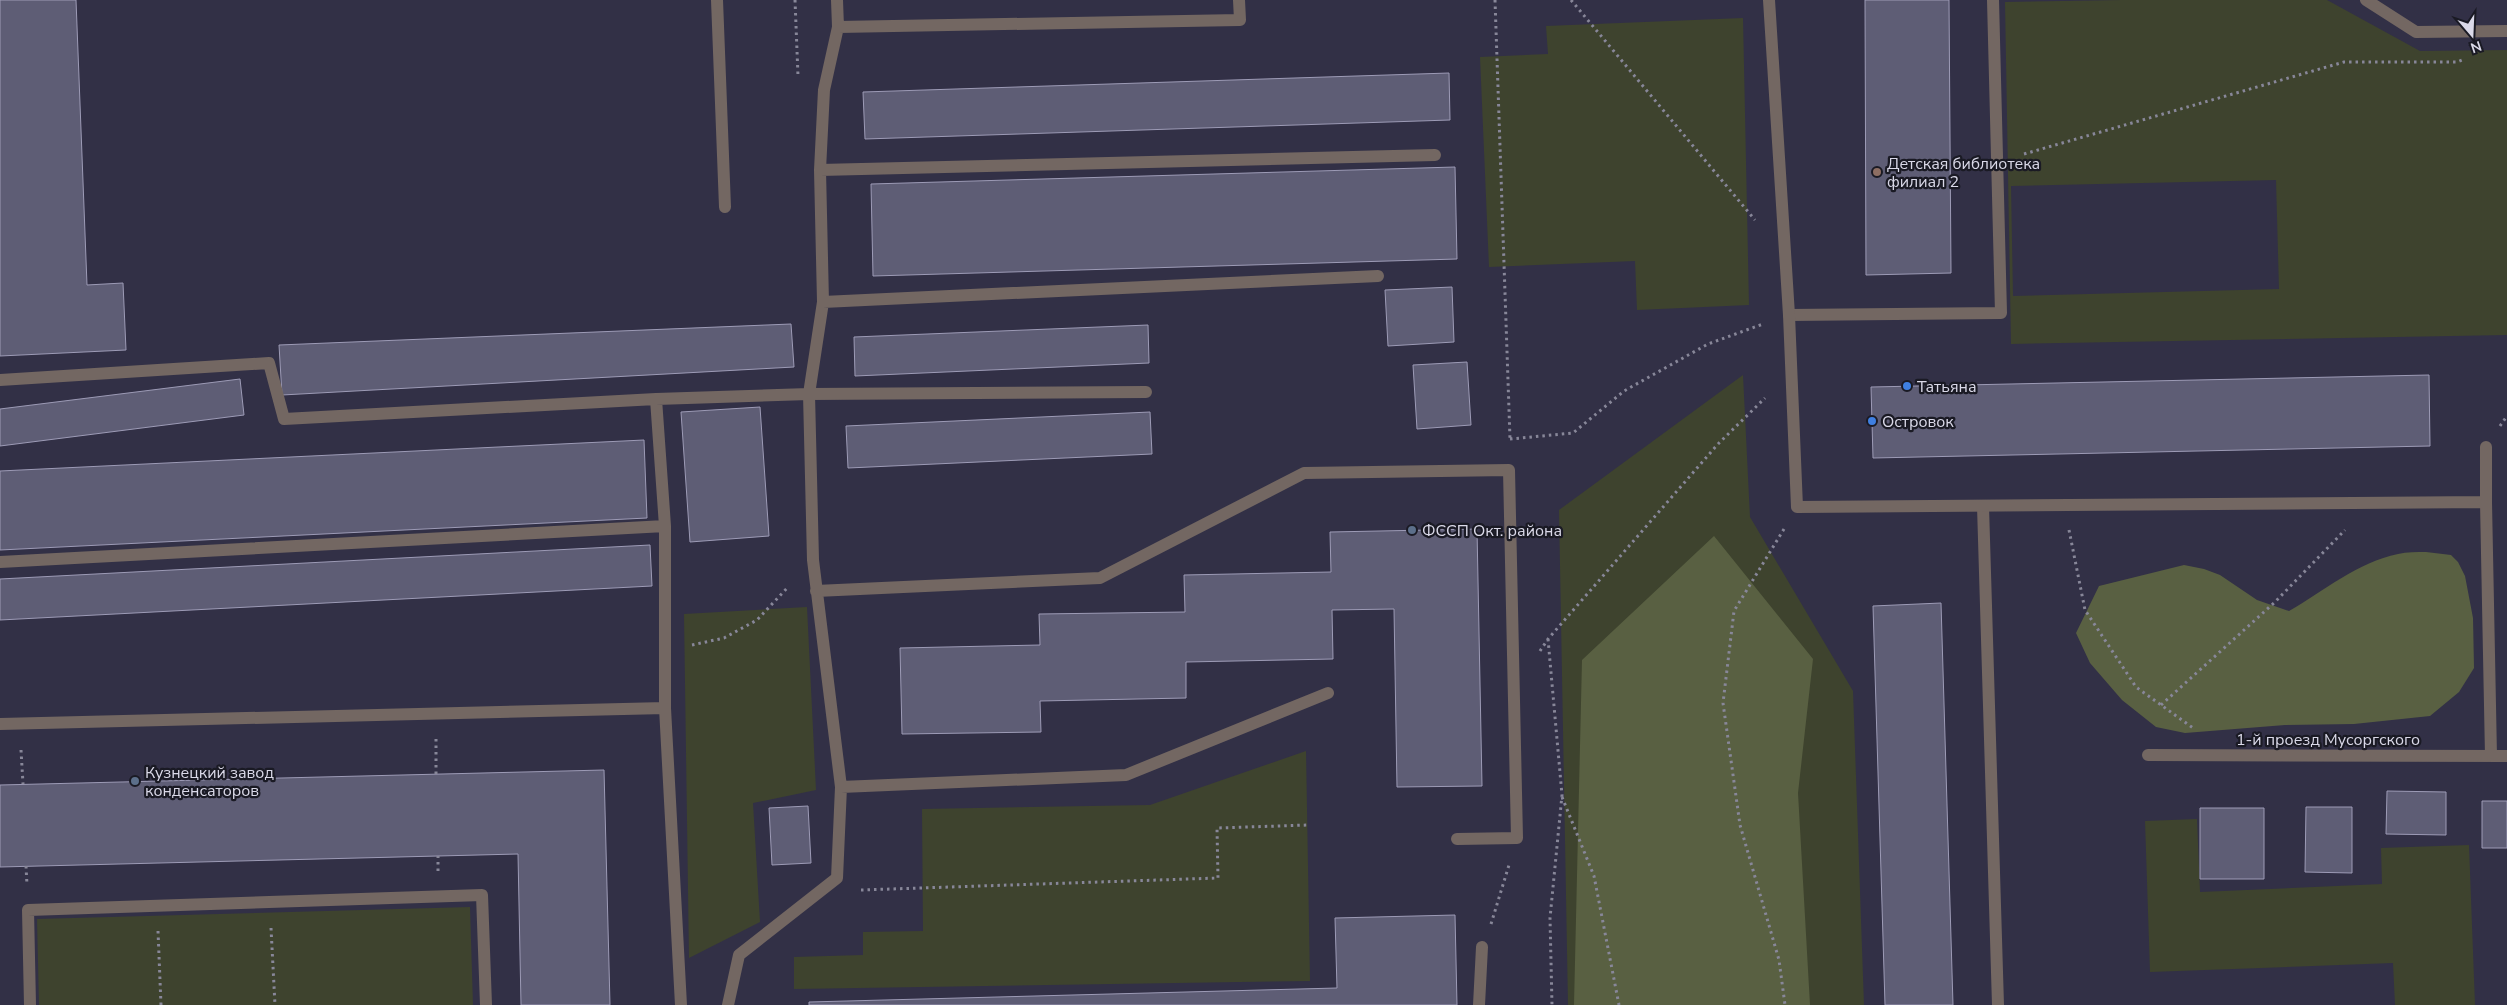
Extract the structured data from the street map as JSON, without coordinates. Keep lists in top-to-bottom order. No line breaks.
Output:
{"streets":{"street":["1-й проезд Мусоргского"]},"places":["Детская библиотека филиал 2","Татьяна","Островок","ФССП Окт. района","Кузнецкий завод конденсаторов"],"north":"bottom"}
